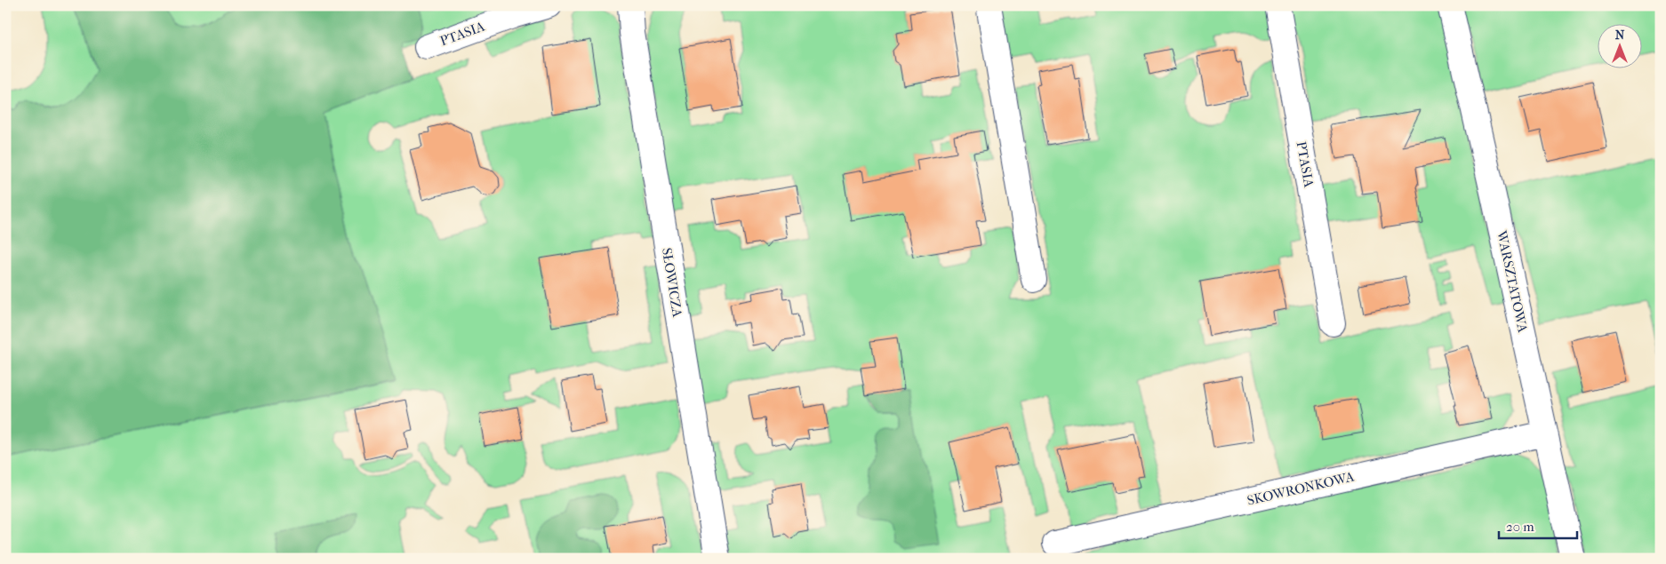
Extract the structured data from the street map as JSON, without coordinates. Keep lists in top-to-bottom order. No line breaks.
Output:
{"streets":{"street":["PTASIA","WARSZTATOWA","SŁOWICZA","SKOWRONKOWA"]},"crossings":[["WARSZTATOWA","SKOWRONKOWA"]],"scale_bar":"20 m","north":"top"}
